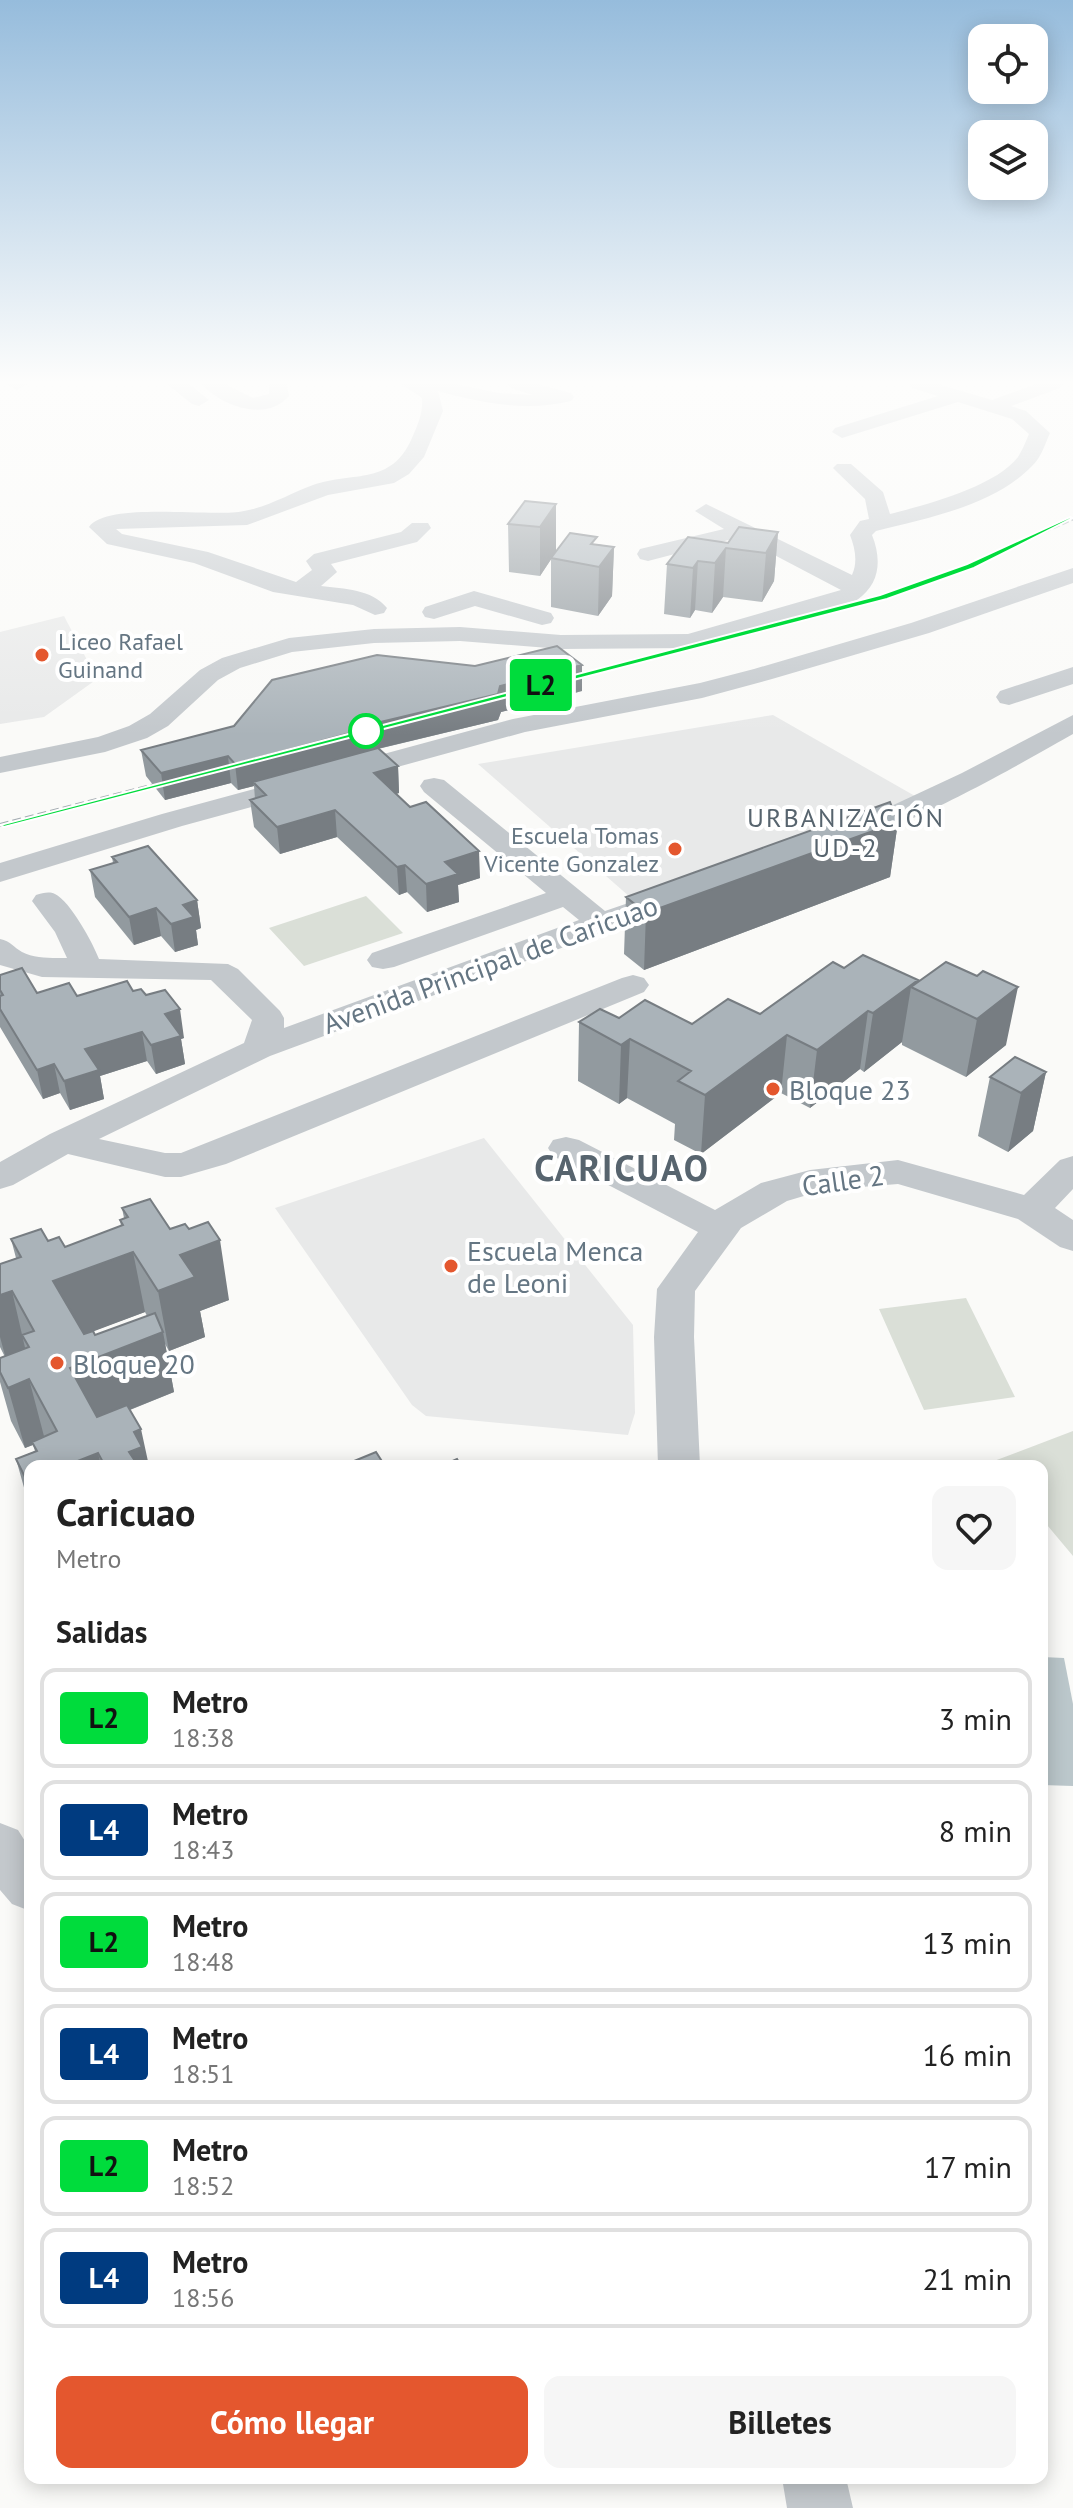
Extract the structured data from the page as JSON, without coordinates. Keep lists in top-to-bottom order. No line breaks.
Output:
{"streets":{"street":["Avenida Principal de Caricuao","Calle 2"]},"districts":["URBANIZACIÓN UD-2","CARICUAO"],"places":["Liceo Rafael Guinand","Escuela Tomas Vicente Gonzalez","Bloque 23","Escuela Menca de Leoni","Bloque 20"],"lines":["metro line L2"],"page":{"on_map":"L2","heading":[["Caricuao","Metro"],"Salidas"],"list":[{"mark":"L2","name":"Metro","note":"18:38","value":"3 min"},{"mark":"L4","name":"Metro","note":"18:43","value":"8 min"},{"mark":"L2","name":"Metro","note":"18:48","value":"13 min"},{"mark":"L4","name":"Metro","note":"18:51","value":"16 min"},{"mark":"L2","name":"Metro","note":"18:52","value":"17 min"},{"mark":"L4","name":"Metro","note":"18:56","value":"21 min"}],"buttons":["Cómo llegar","Billetes"]}}
